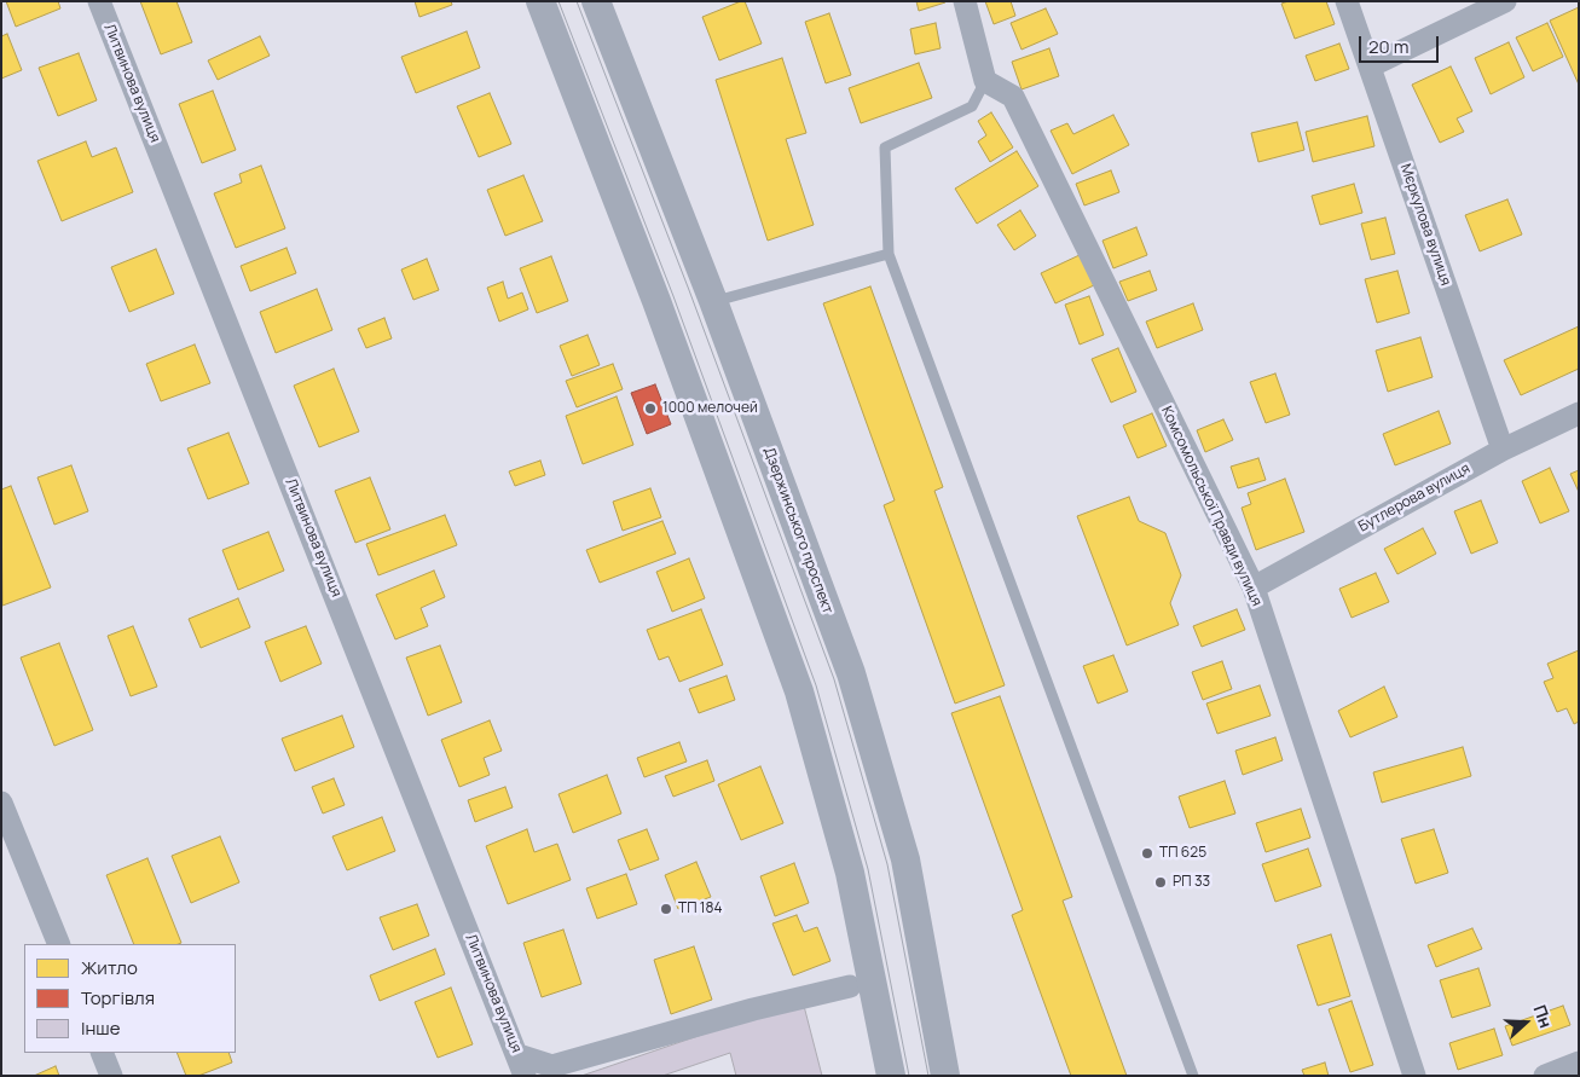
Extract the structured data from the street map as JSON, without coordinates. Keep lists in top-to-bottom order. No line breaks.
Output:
{"streets":{"street":["Литвинова вулиця","Мєркулова вулиця","Бутлерова вулиця","Комсомольської Правди вулиця","Дзержинського проспект"]},"crossings":[["Мєркулова вулиця","Бутлерова вулиця"],["Бутлерова вулиця","Комсомольської Правди вулиця"]],"places":["1000 мелочей","ТП 625","РП 33","ТП 184"],"legend":["Житло","Торгівля","Інше"],"scale_bar":"20 m","north":"right"}
